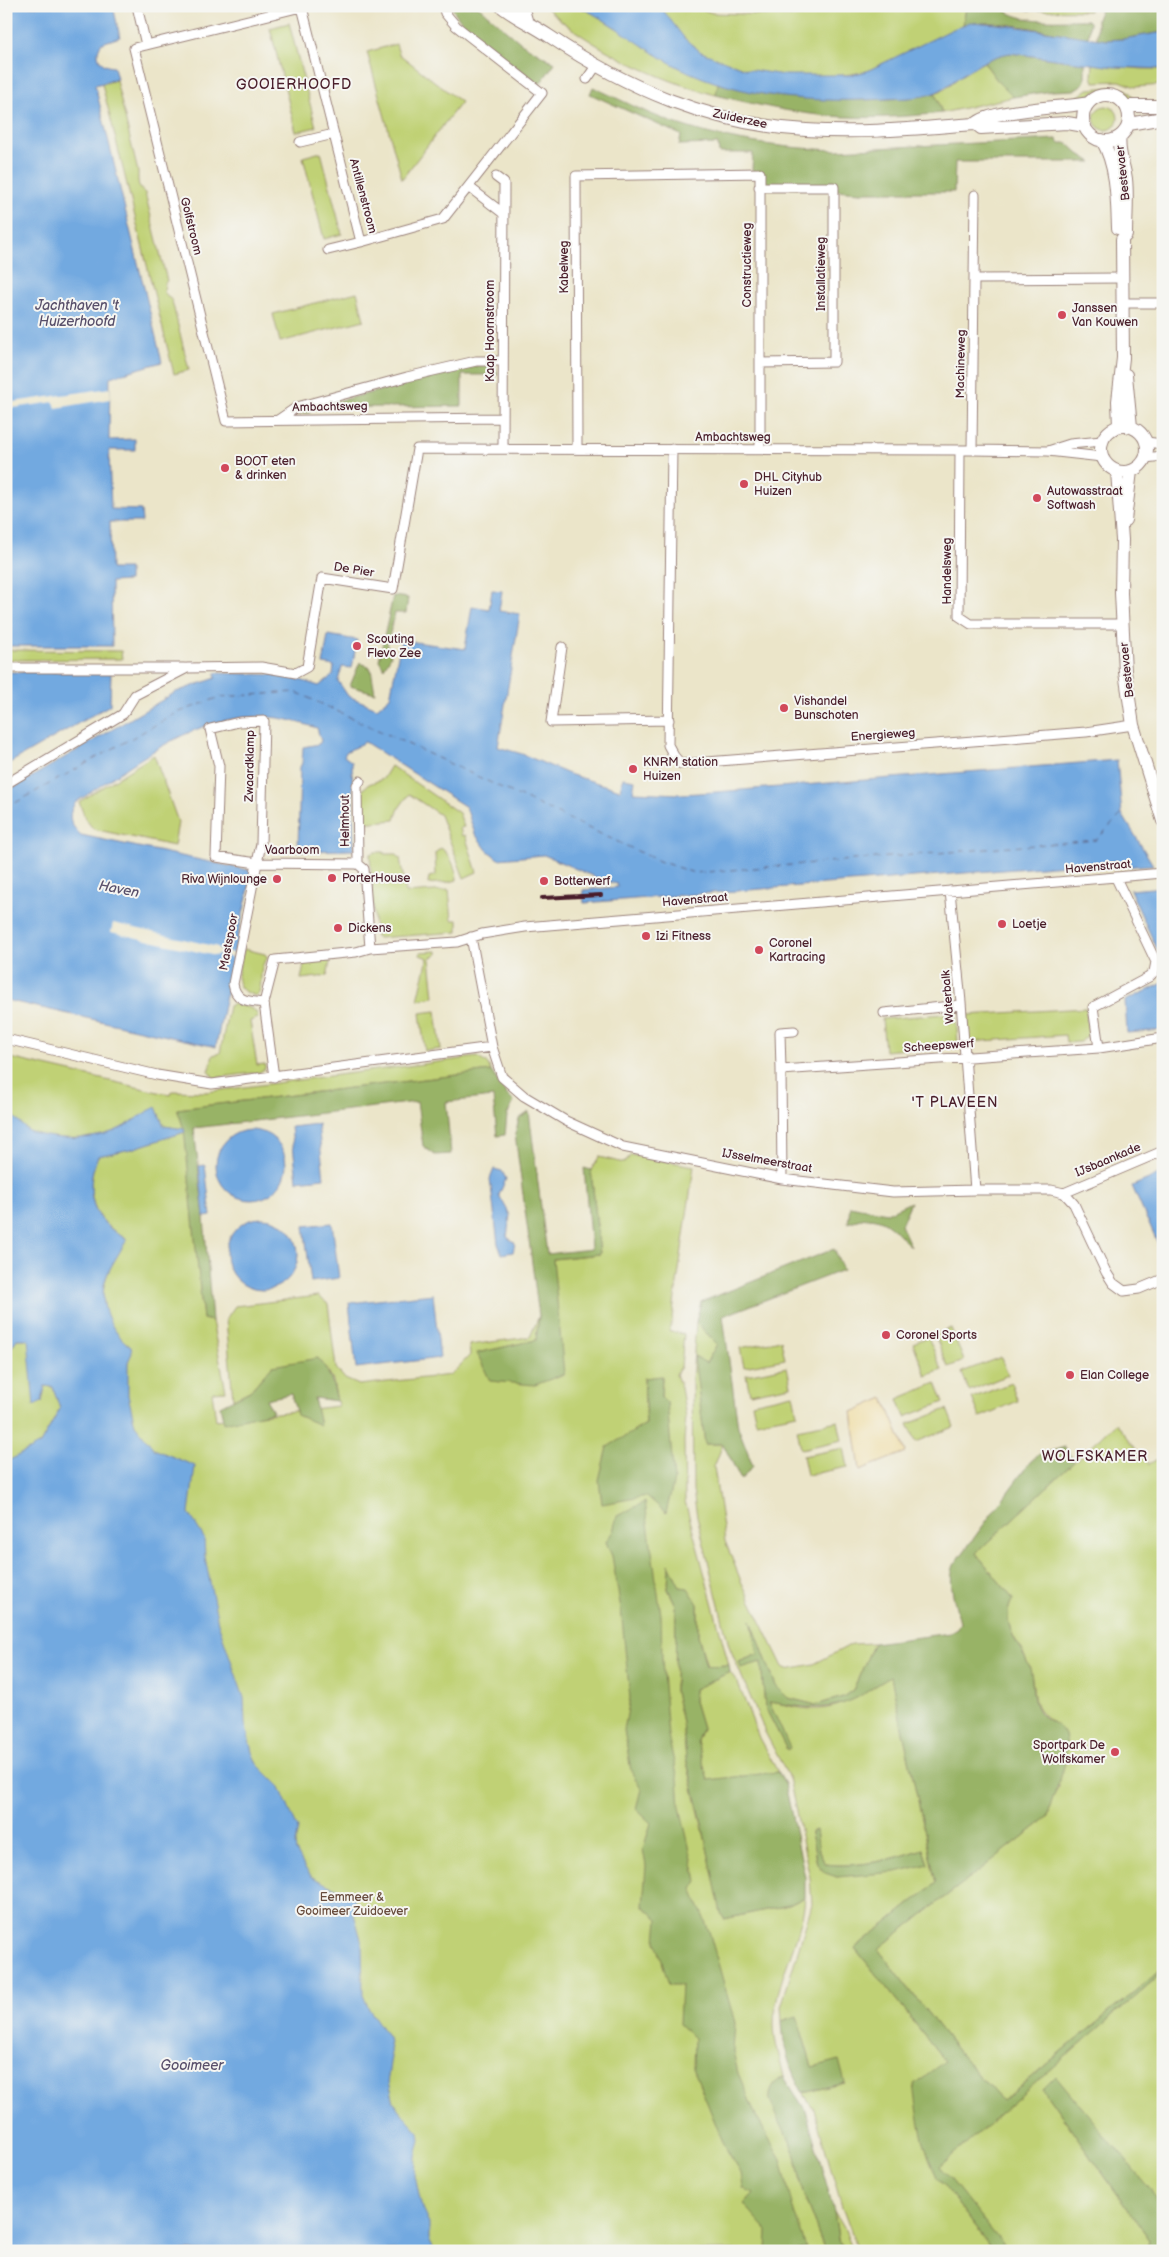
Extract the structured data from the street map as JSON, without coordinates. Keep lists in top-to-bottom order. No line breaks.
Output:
{"streets":{"street":["Zuiderzee","Bestevaer","Antillenstroom","Golfstroom","Constructieweg","Kabelweg","Installatieweg","Kaap Hoornstroom","Machineweg","Ambachtsweg","De Pier","Handelsweg","Energieweg","Zwaardklamp","Helmhout","Vaarboom","Havenstraat","Mastspoor","Waterbalk","Scheepswerf","IJsbaankade","IJsselmeerstraat"]},"crossings":[["Zuiderzee","Bestevaer"],["Bestevaer","Ambachtsweg"],["Bestevaer","Handelsweg"],["Bestevaer","Energieweg"],["Golfstroom","Ambachtsweg"],["Constructieweg","Kabelweg"],["Constructieweg","Installatieweg"],["Constructieweg","Ambachtsweg"],["Kabelweg","Installatieweg"],["Kabelweg","Ambachtsweg"],["Kaap Hoornstroom","Ambachtsweg"],["Machineweg","Ambachtsweg"],["Ambachtsweg","De Pier"],["Ambachtsweg","Handelsweg"],["Ambachtsweg","Energieweg"],["Zwaardklamp","Vaarboom"],["Zwaardklamp","Mastspoor"],["Helmhout","Vaarboom"],["Helmhout","Havenstraat"],["Vaarboom","Mastspoor"],["Havenstraat","Mastspoor"],["Havenstraat","Waterbalk"],["Havenstraat","IJsselmeerstraat"],["Waterbalk","Scheepswerf"],["Waterbalk","IJsselmeerstraat"],["IJsbaankade","IJsselmeerstraat"]],"districts":["GOOIERHOOFD","'T PLAVEEN","WOLFSKAMER"],"water":["Jachthaven 't Huizerhoofd","Haven","Gooimeer"],"parks":["Eemmeer & Gooimeer Zuidoever"],"places":["Janssen Van Kouwen","BOOT eten & drinken","DHL Cityhub Huizen","Autowasstraat Softwash","Scouting Flevo Zee","Vishandel Bunschoten","KNRM station Huizen","PorterHouse","Riva Wijnlounge","Botterwerf","Loetje","Dickens","Izi Fitness","Coronel Kartracing","Coronel Sports","Elan College","Sportpark De Wolfskamer"]}
